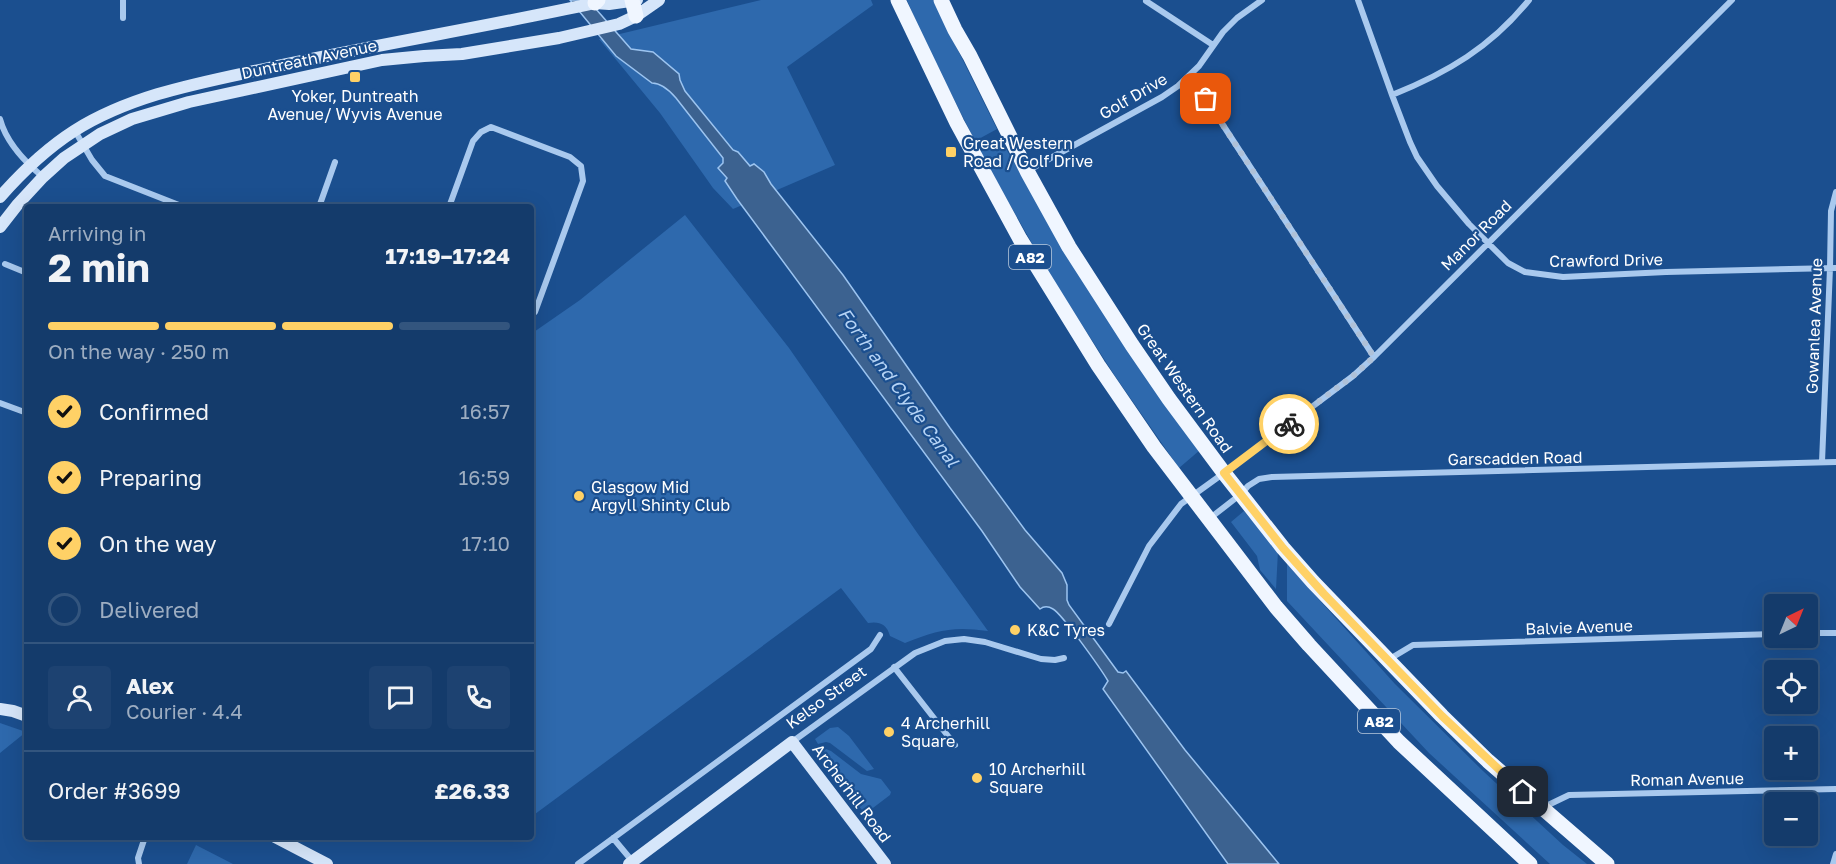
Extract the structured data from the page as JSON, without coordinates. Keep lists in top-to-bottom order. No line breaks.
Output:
{"streets":{"main road":["A82","Great Western Road"],"street":["Duntreath Avenue","Golf Drive","Manor Road","Crawford Drive","Gowanlea Avenue","Garscadden Road","Balvie Avenue","Kelso Street","Roman Avenue","Archerhill Road"]},"crossings":[["Golf Drive","Great Western Road"],["Manor Road","A82"],["Manor Road","Crawford Drive"],["Manor Road","Great Western Road"],["A82","Garscadden Road"],["Crawford Drive","Gowanlea Avenue"],["Gowanlea Avenue","Garscadden Road"],["Great Western Road","Garscadden Road"],["Great Western Road","Balvie Avenue"],["Great Western Road","Roman Avenue"],["Kelso Street","Archerhill Road"]],"water":["Forth and Clyde Canal"],"places":{"transit":["Yoker, Duntreath Avenue/ Wyvis Avenue","Great Western Road / Golf Drive"],"other":["Glasgow Mid Argyll Shinty Club","K&C Tyres","4 Archerhill Square","10 Archerhill Square"]},"north":"top right","page":{"heading":["2 min","Arriving in","17:19–17:24"],"panel":["Alex","Courier · 4.4","Order #3699","£26.33"],"bar":"On the way · 250 m","list":[["Confirmed","16:57"],["Preparing","16:59"],["On the way","17:10"],"Delivered"],"map_buttons":["+","−"]}}
